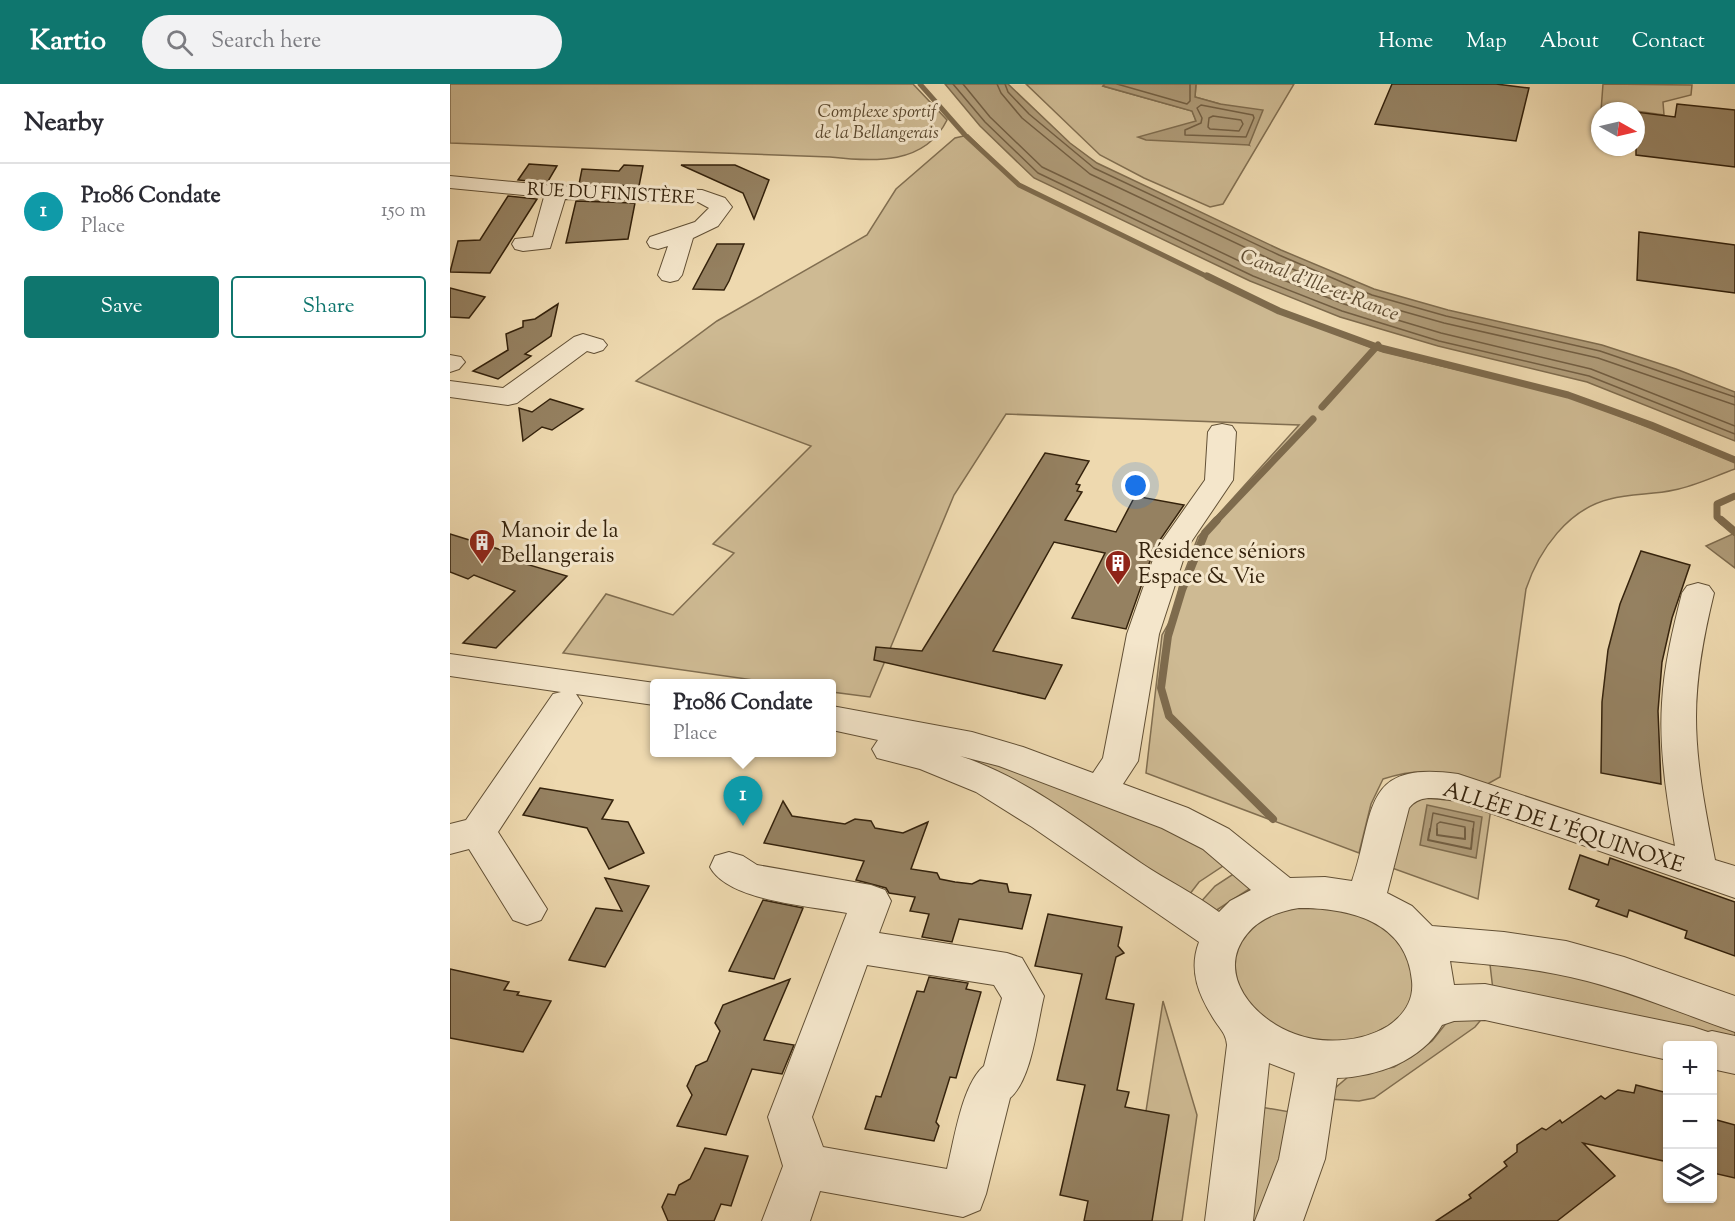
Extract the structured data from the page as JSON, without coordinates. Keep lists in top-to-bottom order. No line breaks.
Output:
{"streets":{"street":["RUE DU FINISTÈRE","ALLÉE DE L'ÉQUINOXE"]},"water":["Canal d'Ille-et-Rance"],"parks":["Complexe sportif de la Bellangerais"],"places":{"building":["Manoir de la Bellangerais","Résidence séniors Espace & Vie"]},"north":"right","page":{"header":"Kartio","search":"Search here","nav":["Home","Map","About","Contact"],"heading":"Nearby","list":[{"mark":"1","name":"P1086 Condate","note":"Place","value":"150 m"}],"buttons":["Save","Share"],"popup":["P1086 Condate","Place"],"pins":"1","map_buttons":["+","−"]}}
